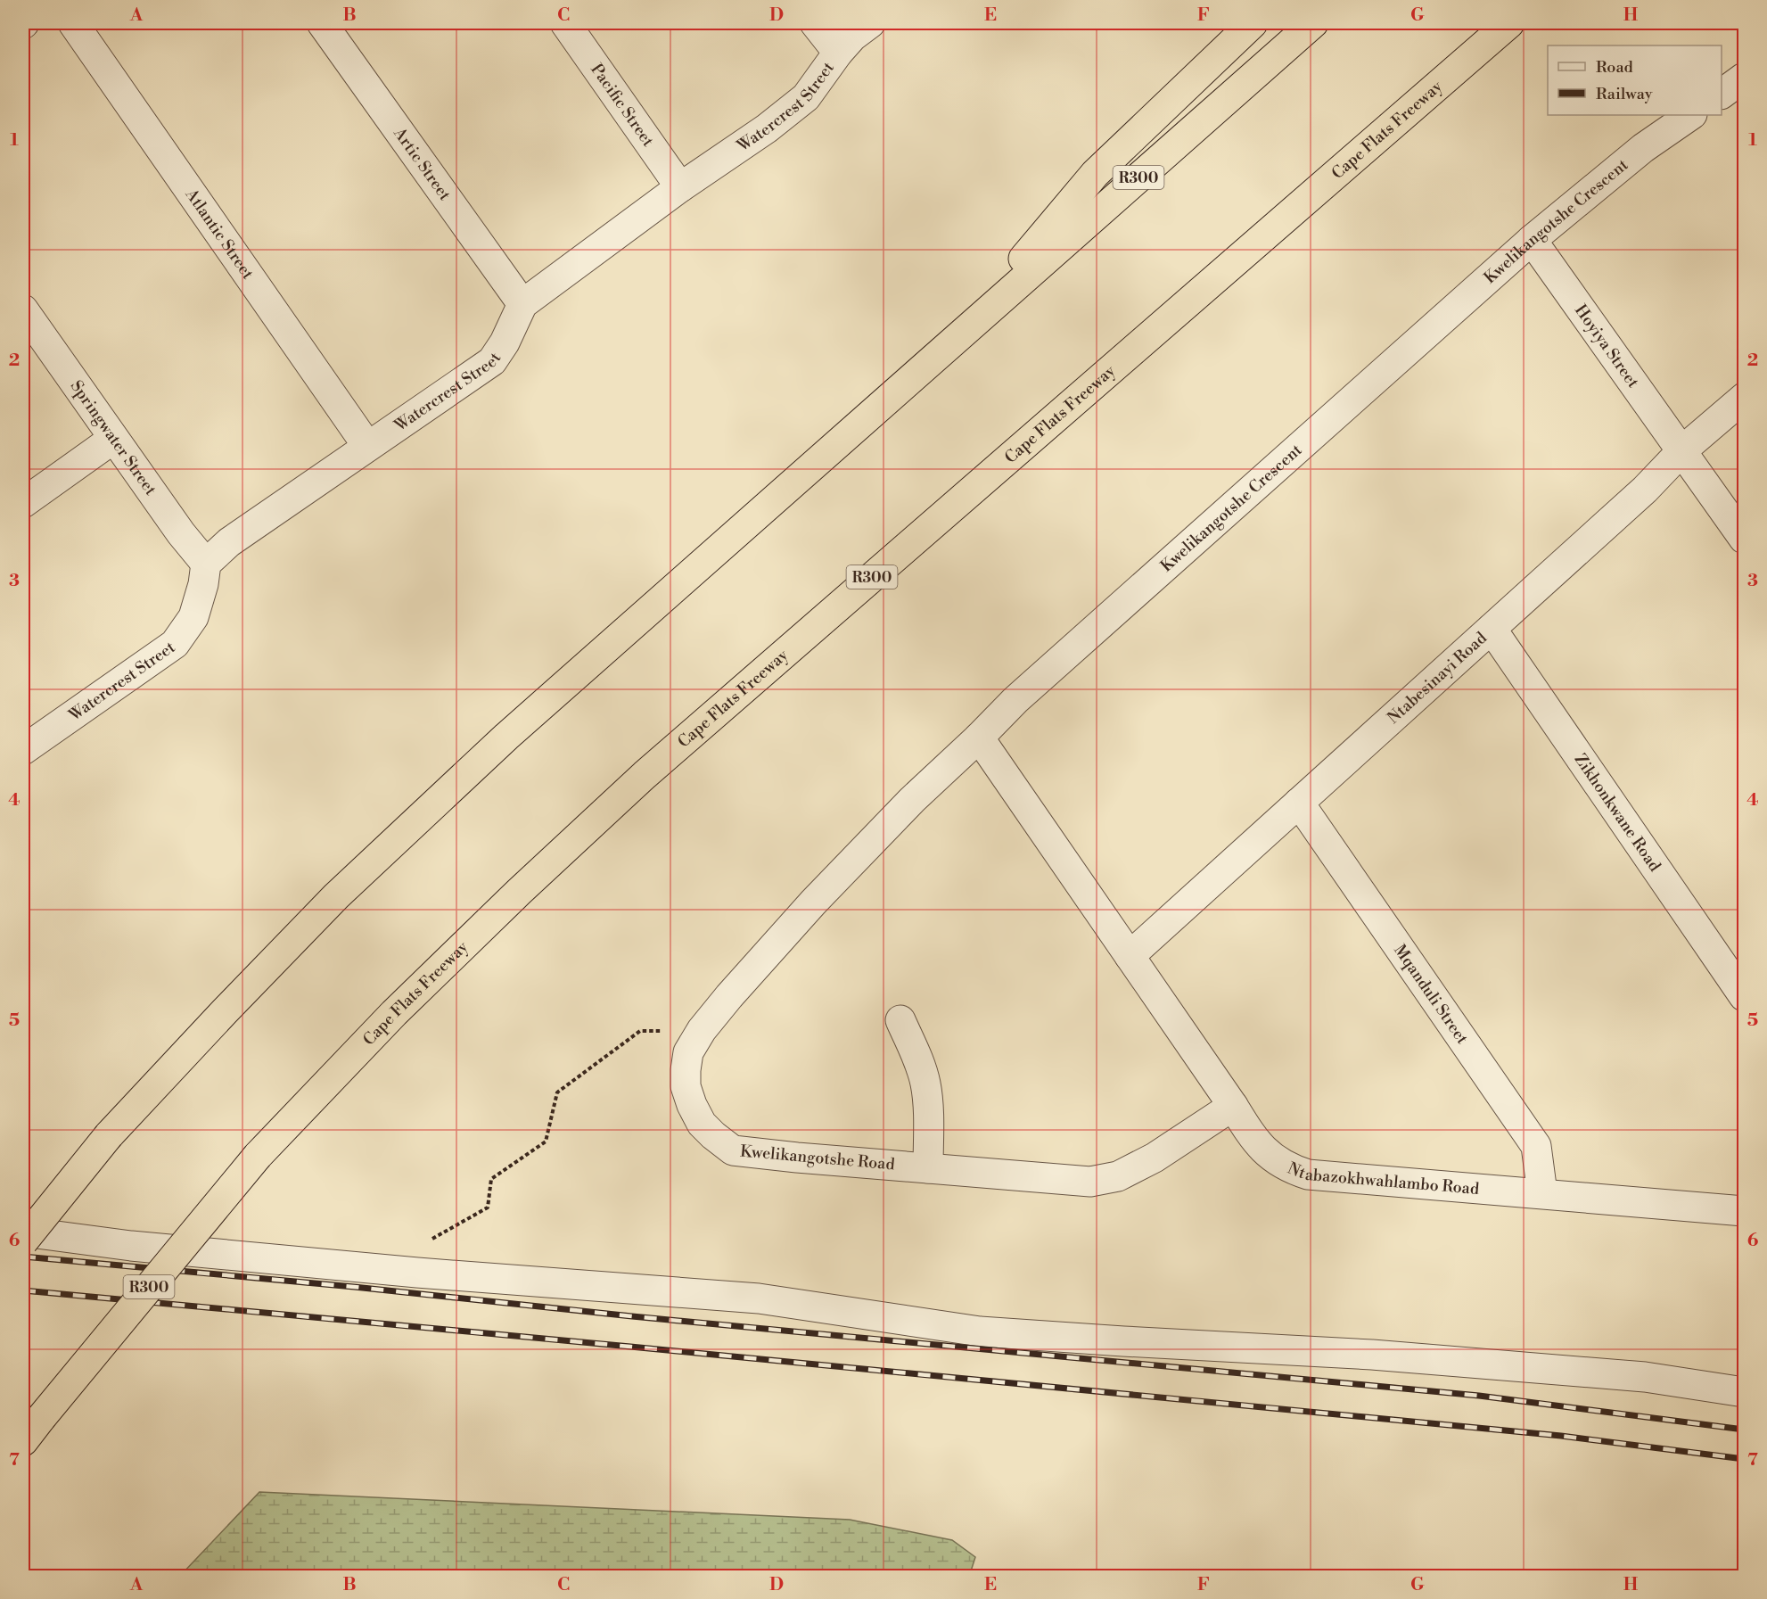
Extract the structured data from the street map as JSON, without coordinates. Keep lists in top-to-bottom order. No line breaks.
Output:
{"streets":{"highway":["Cape Flats Freeway","R300"],"street":["Watercrest Street","Pacific Street","Artic Street","Kwelikangotshe Crescent","Atlantic Street","Hoyiya Street","Springwater Street","Ntabesinayi Road","Zikhonkwane Road","Mqanduli Street","Kwelikangotshe Road","Ntabazokhwahlambo Road"]},"crossings":[["Watercrest Street","Pacific Street"],["Watercrest Street","Artic Street"],["Watercrest Street","Atlantic Street"],["Watercrest Street","Springwater Street"],["Kwelikangotshe Crescent","Hoyiya Street"],["Kwelikangotshe Crescent","Kwelikangotshe Road"],["Hoyiya Street","Ntabesinayi Road"],["Ntabesinayi Road","Zikhonkwane Road"],["Ntabesinayi Road","Mqanduli Street"],["Ntabesinayi Road","Ntabazokhwahlambo Road"],["Mqanduli Street","Ntabazokhwahlambo Road"],["Kwelikangotshe Road","Ntabazokhwahlambo Road"]],"legend":["Road","Railway"],"grid":{"columns":["A","B","C","D","E","F","G","H"],"rows":["1","2","3","4","5","6","7"]}}
